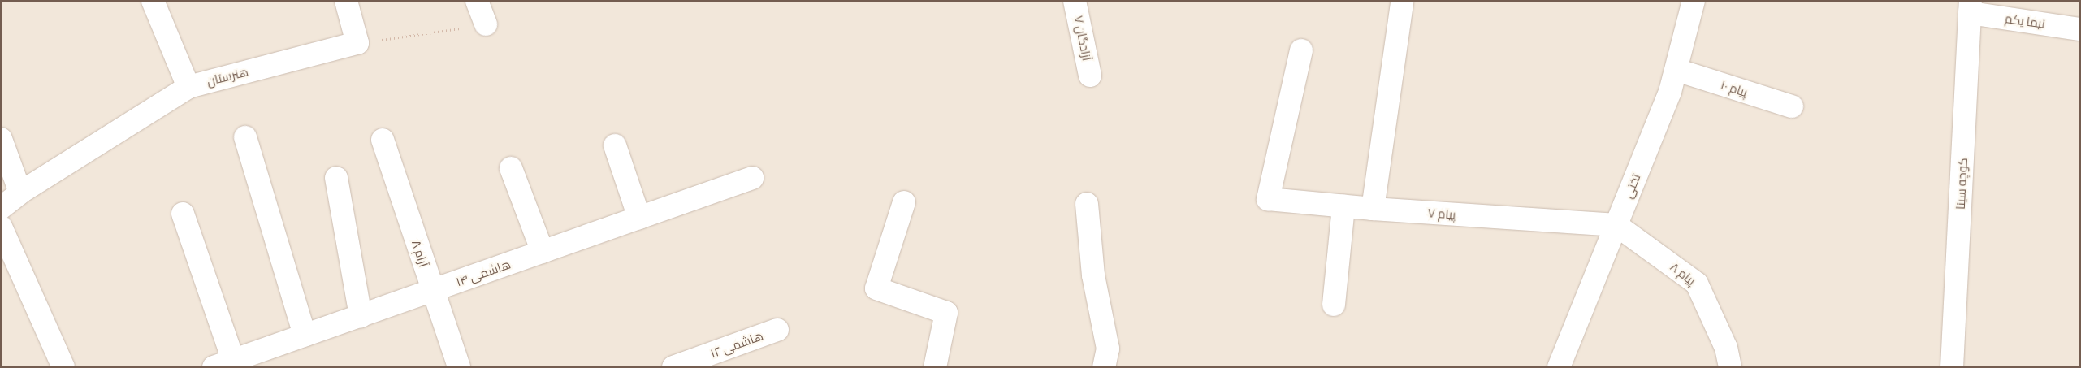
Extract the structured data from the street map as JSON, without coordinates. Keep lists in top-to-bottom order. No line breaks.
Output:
{"streets":{"street":["نیما یکم","آزادگان ۷","هنرستان","پیام ۱۰","کوچه سینا","تختی","پیام ۷","آرام ۸","هاشمی ۱۴","پیام ۸","هاشمی ۱۲"]},"crossings":[["نیما یکم","کوچه سینا"],["پیام ۱۰","تختی"],["تختی","پیام ۷"],["تختی","پیام ۸"],["پیام ۷","پیام ۸"],["آرام ۸","هاشمی ۱۴"]]}
